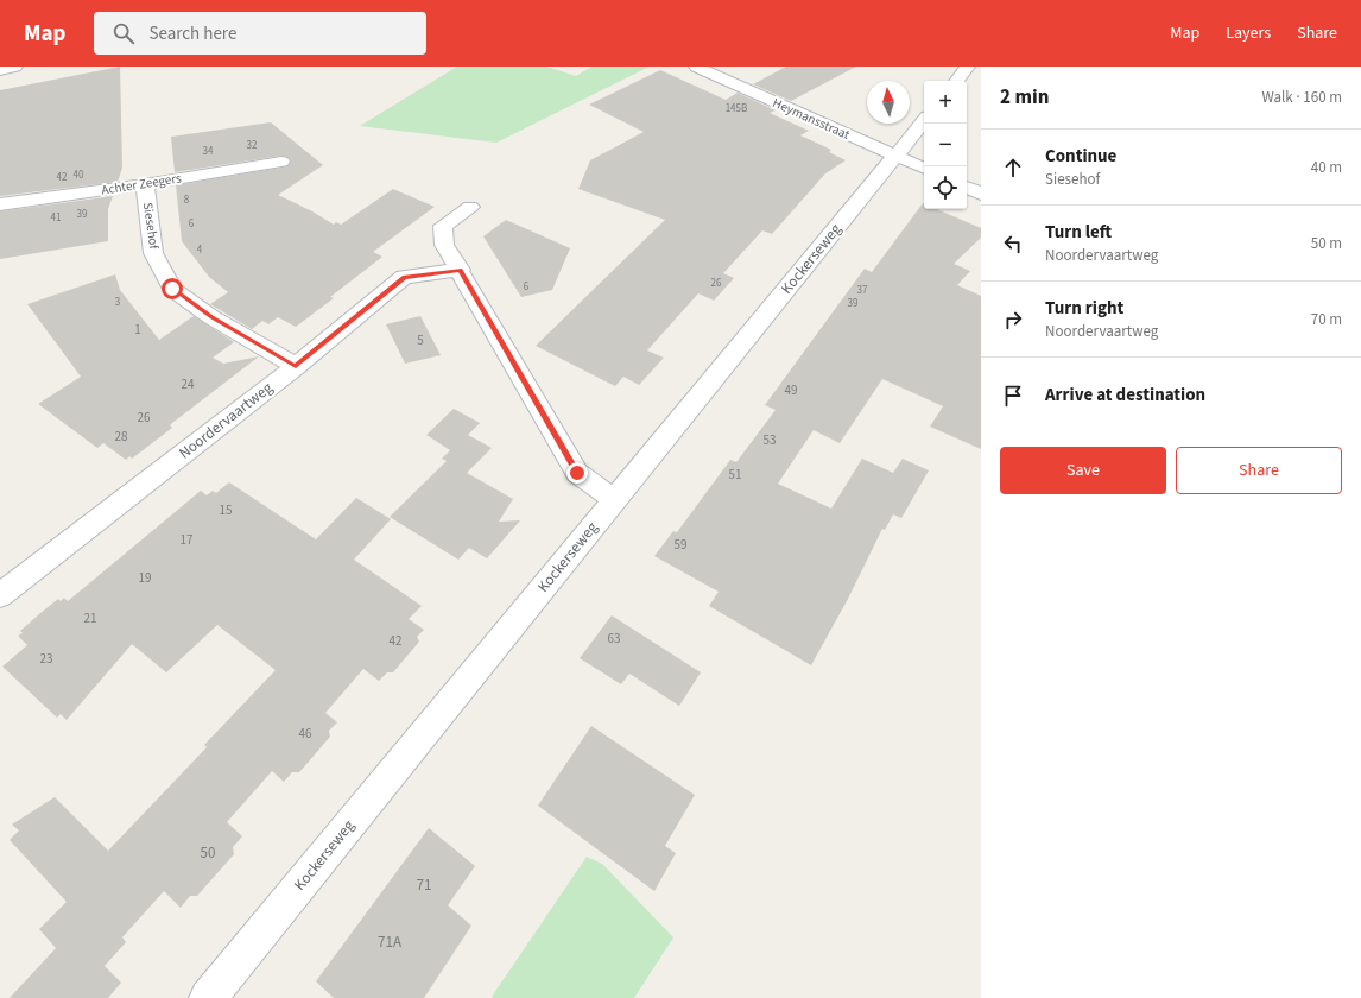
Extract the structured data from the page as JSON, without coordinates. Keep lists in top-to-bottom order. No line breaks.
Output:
{"streets":{"street":["Heymansstraat","Achter Zeegers","Siesehof","Kockerseweg","Noordervaartweg"]},"crossings":[["Heymansstraat","Kockerseweg"],["Achter Zeegers","Siesehof"],["Siesehof","Noordervaartweg"]],"house_numbers":["145B","32","34","40","42","8","39","41","6","4","26","6","37","3","39","1","5","24","49","26","28","53","51","15","17","59","19","21","63","42","23","46","50","71","71A"],"north":"top","page":{"header":"Map","search":"Search here","nav":["Map","Layers","Share"],"heading":["2 min","Walk · 160 m"],"map_buttons":["+","−"],"list":[["Continue","Siesehof","40 m"],["Turn left","Noordervaartweg","50 m"],["Turn right","Noordervaartweg","70 m"],"Arrive at destination"],"buttons":["Save","Share"]}}
